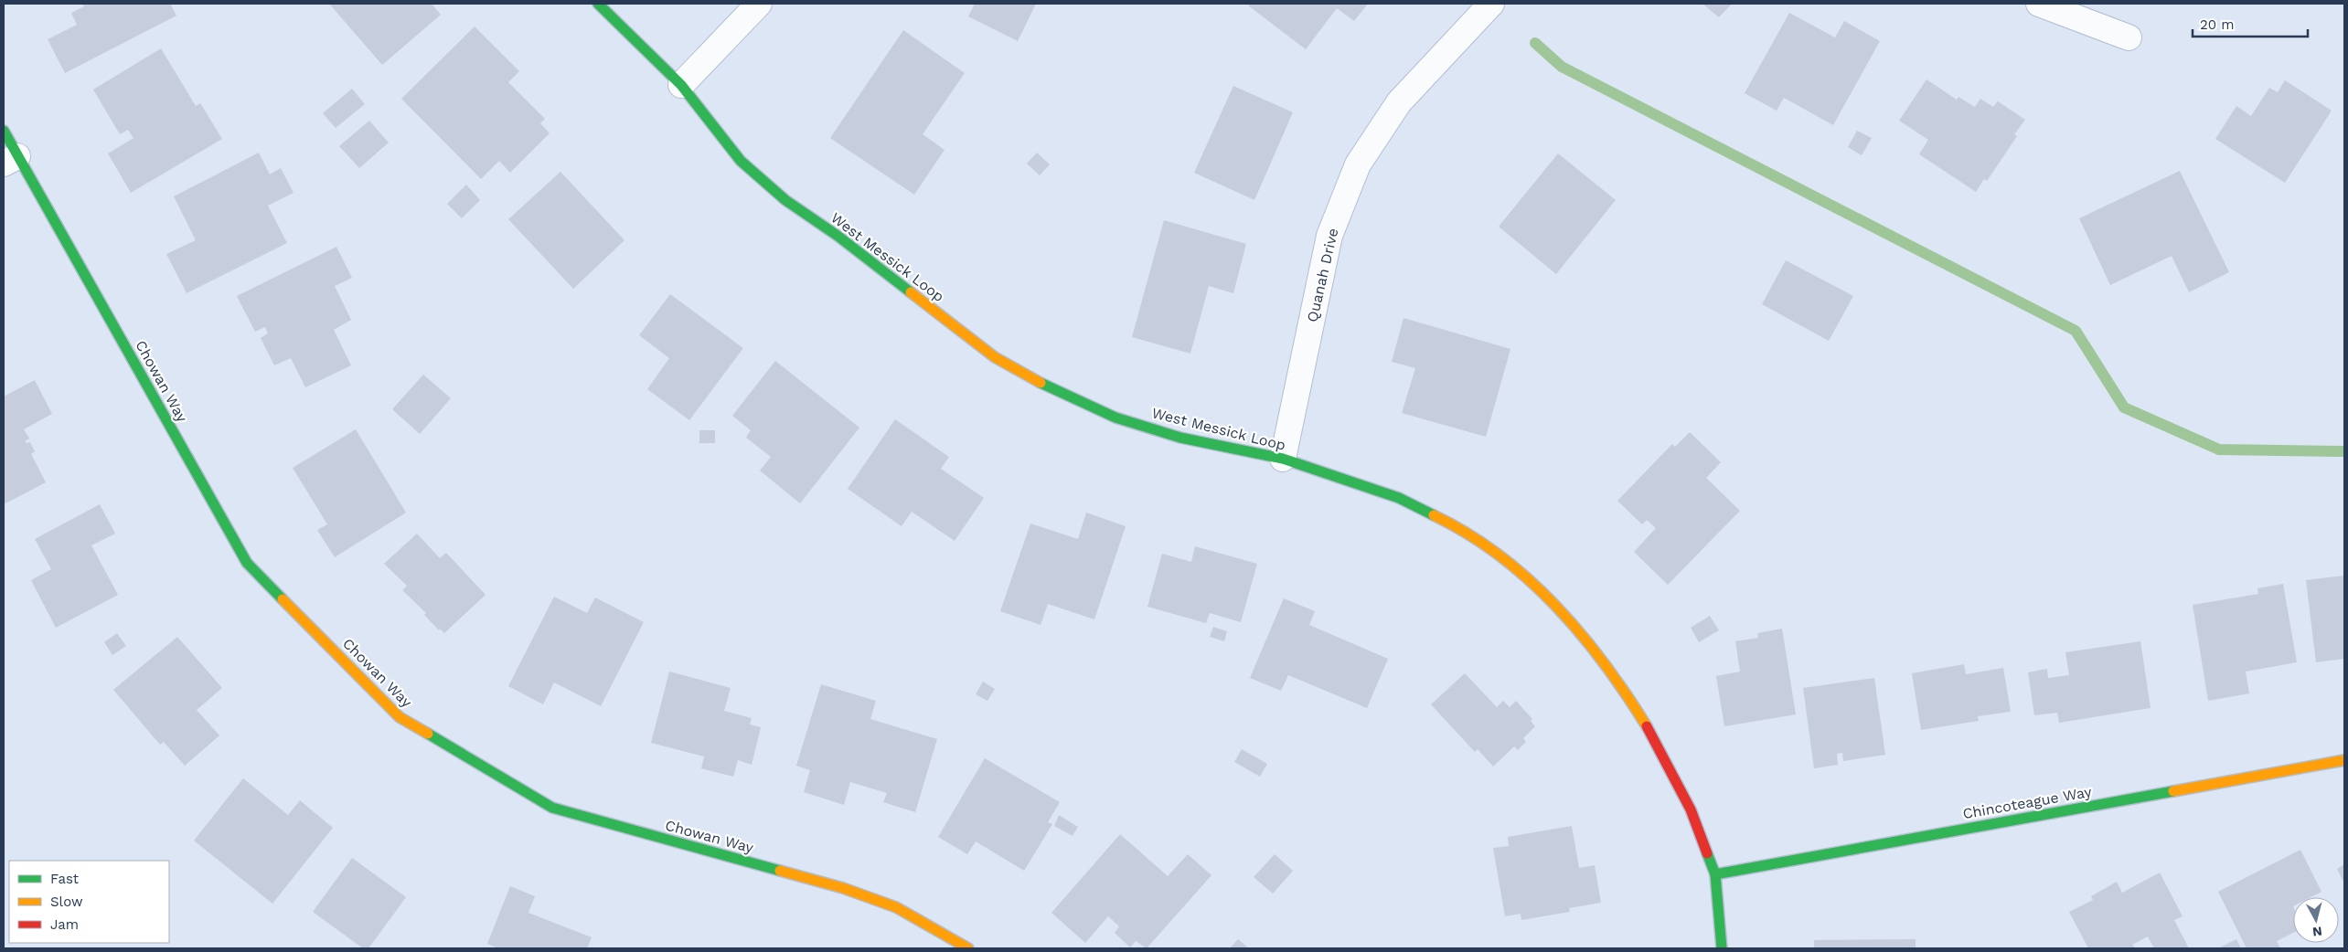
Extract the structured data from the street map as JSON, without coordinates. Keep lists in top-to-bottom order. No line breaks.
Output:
{"streets":{"street":["West Messick Loop","Quanah Drive","Chowan Way","Chincoteague Way"]},"crossings":[["West Messick Loop","Quanah Drive"],["West Messick Loop","Chincoteague Way"]],"legend":["Fast","Slow","Jam"],"scale_bar":"20 m","north":"bottom"}
